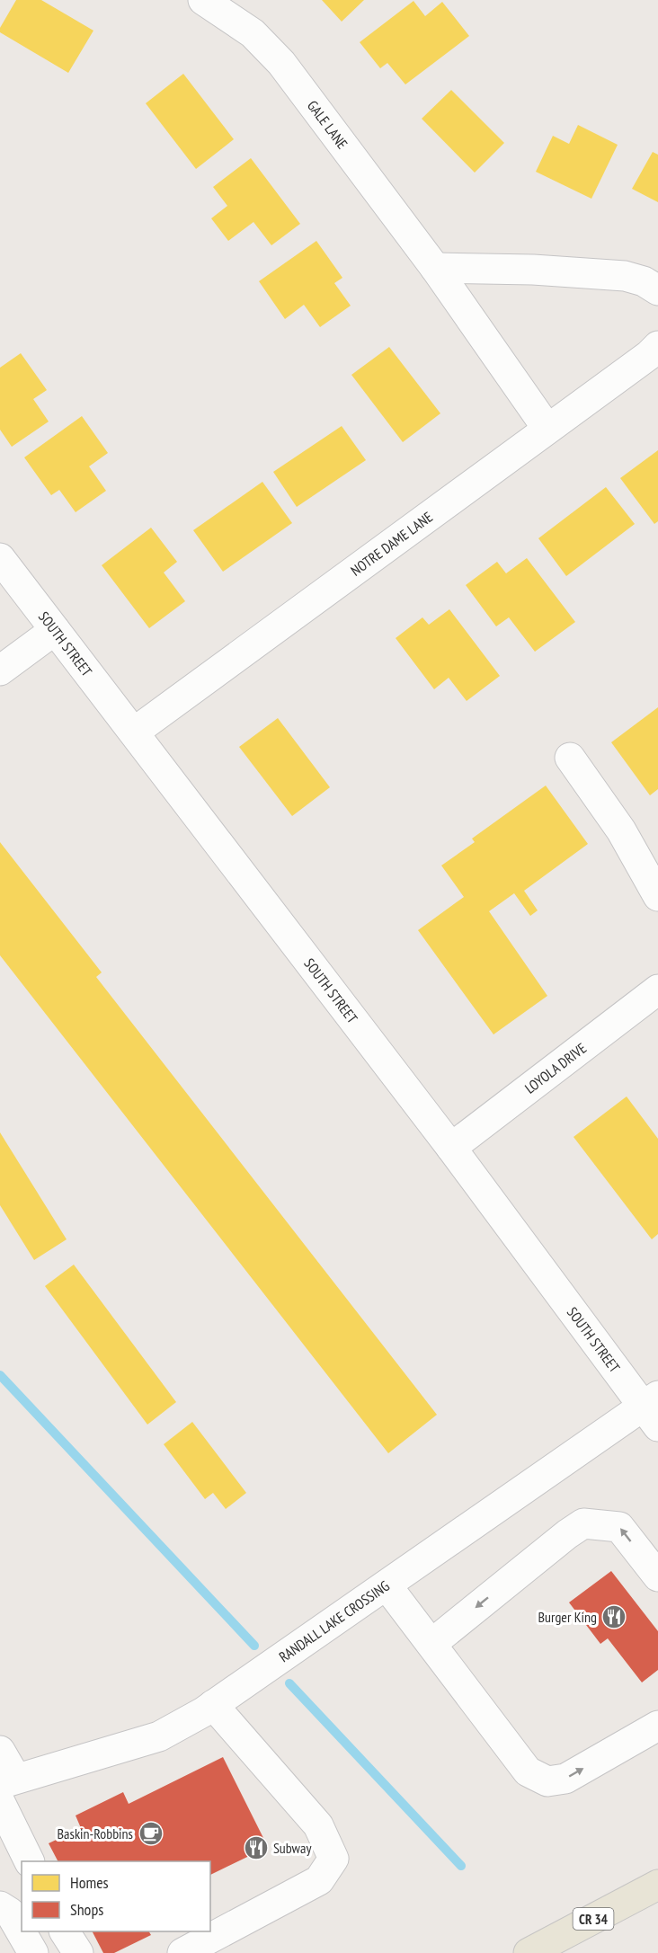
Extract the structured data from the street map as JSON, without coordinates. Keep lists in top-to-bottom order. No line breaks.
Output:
{"streets":{"main road":["CR 34"],"street":["GALE LANE","NOTRE DAME LANE","SOUTH STREET","LOYOLA DRIVE","RANDALL LAKE CROSSING"]},"crossings":[["GALE LANE","NOTRE DAME LANE"],["NOTRE DAME LANE","SOUTH STREET"],["SOUTH STREET","LOYOLA DRIVE"],["SOUTH STREET","RANDALL LAKE CROSSING"]],"places":{"restaurant":["Burger King","Subway"],"cafe":["Baskin-Robbins"]},"legend":["Homes","Shops"]}
